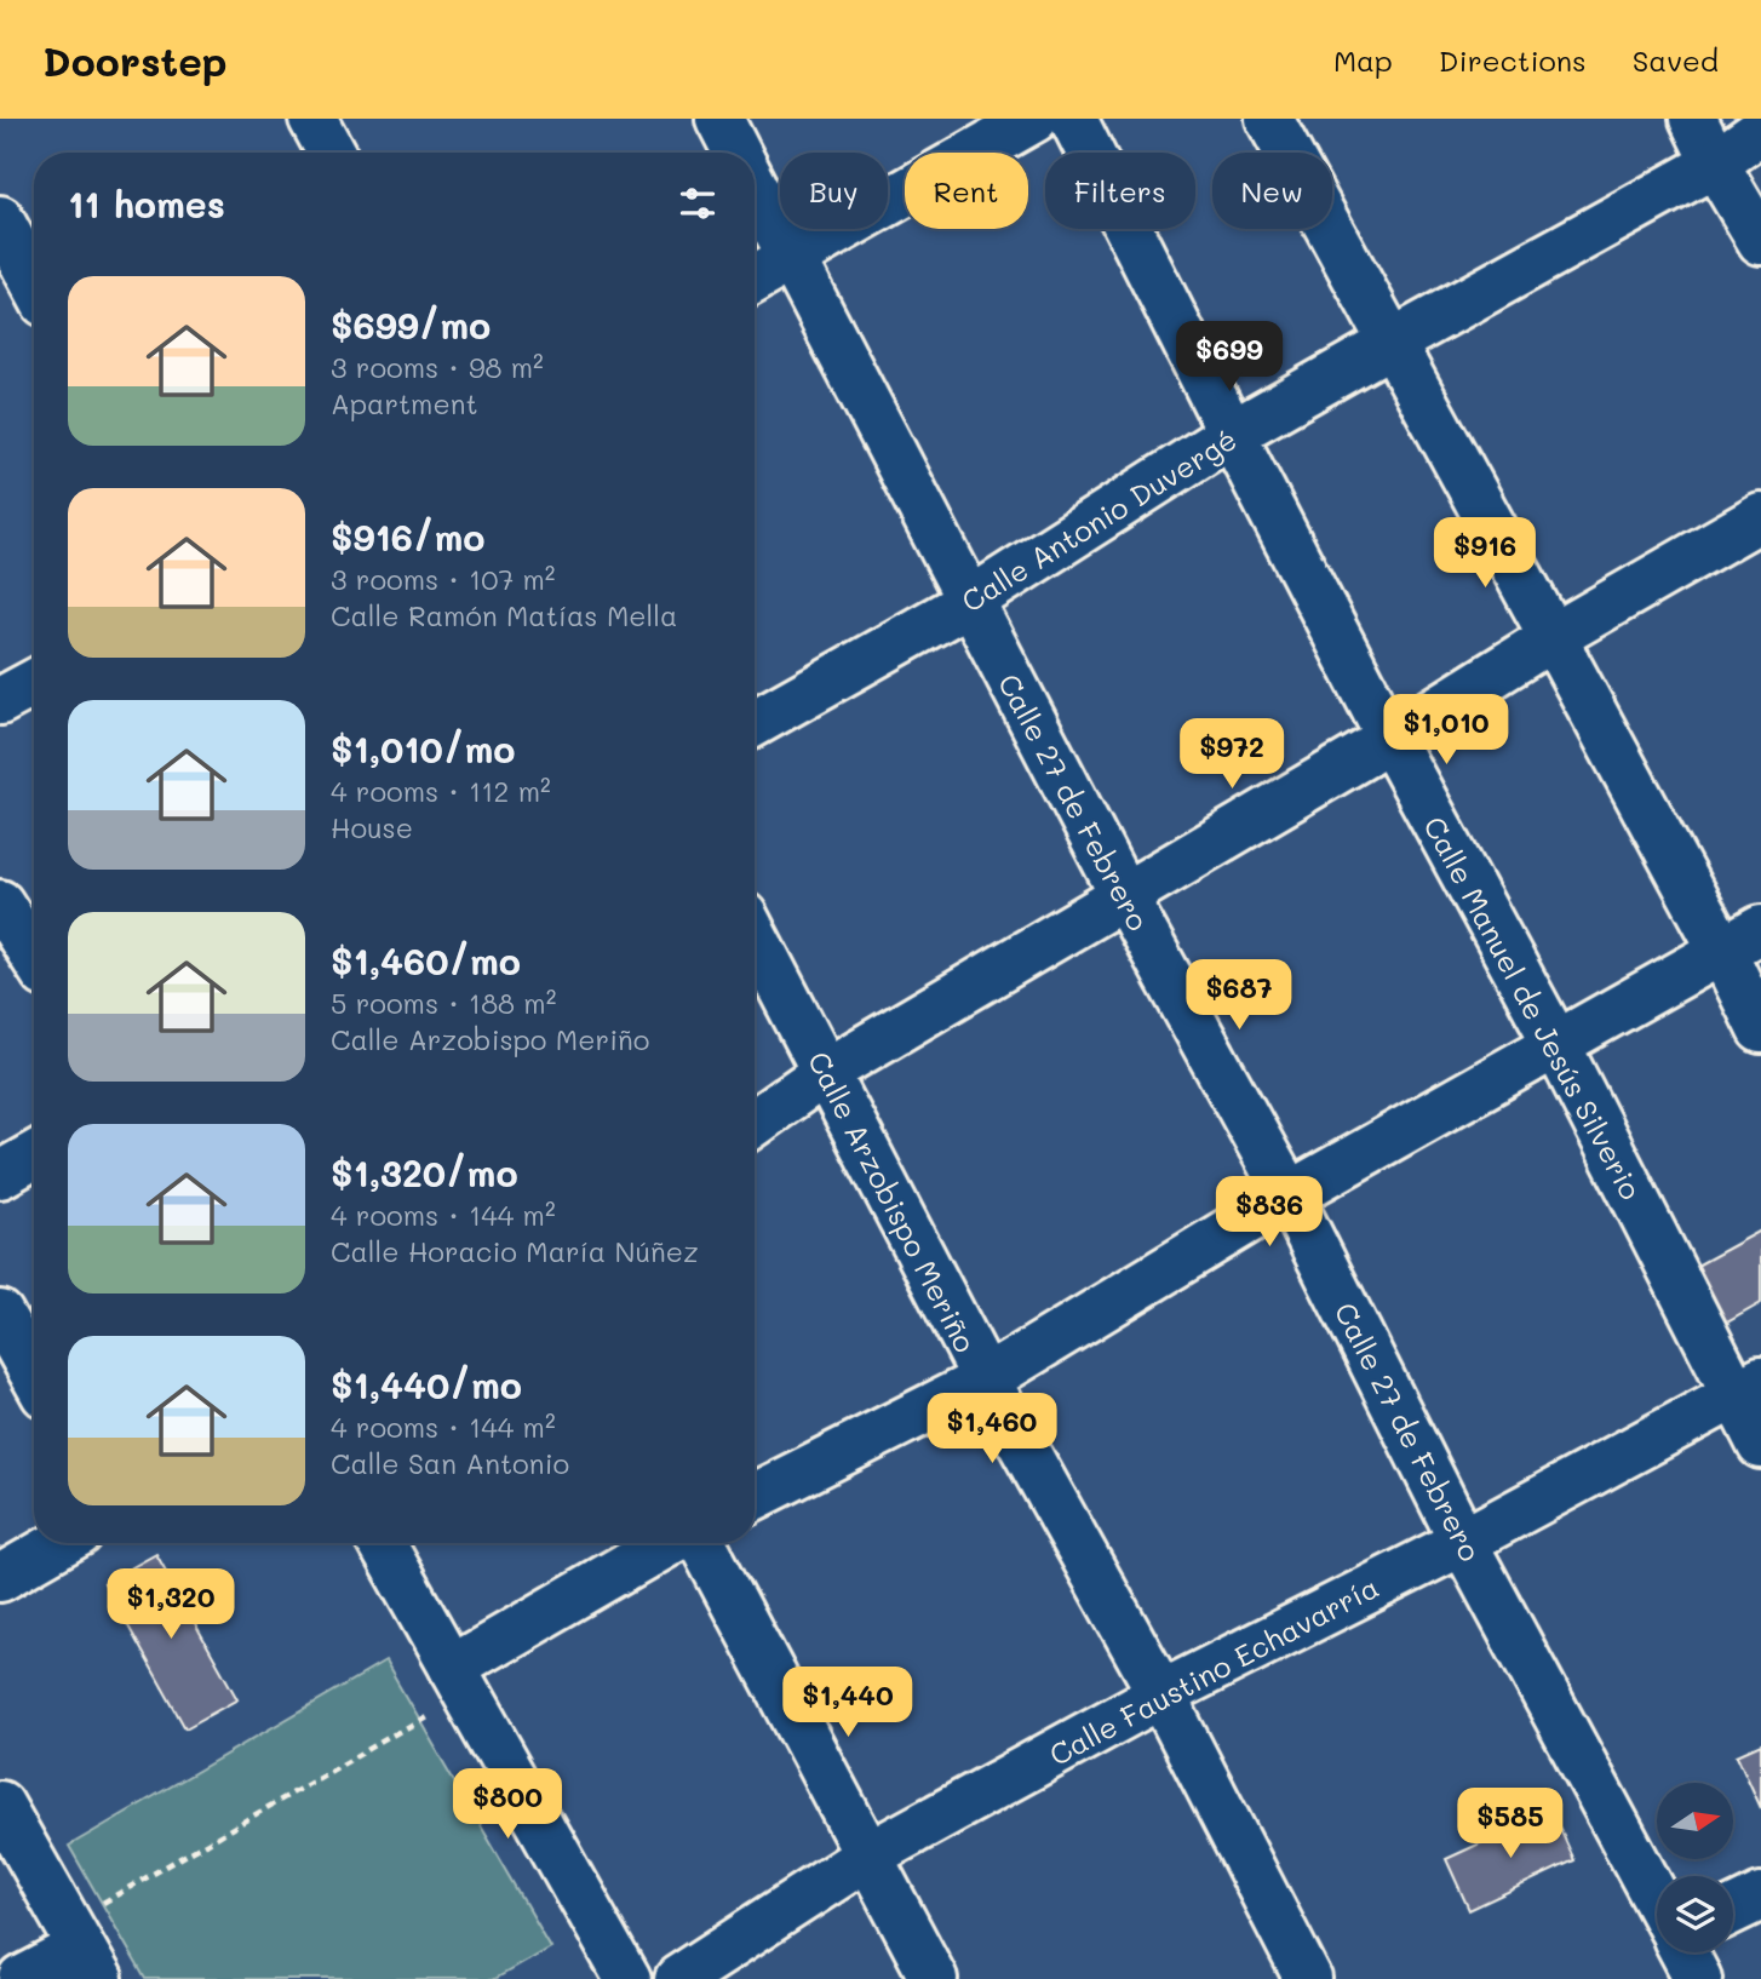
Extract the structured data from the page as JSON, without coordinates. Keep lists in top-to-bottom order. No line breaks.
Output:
{"streets":{"street":["Calle Antonio Duvergé","Calle 27 de Febrero","Calle Manuel de Jesús Silverio","Calle Arzobispo Meriño","Calle Faustino Echavarría"]},"crossings":[["Calle Antonio Duvergé","Calle 27 de Febrero"],["Calle Antonio Duvergé","Calle Manuel de Jesús Silverio"],["Calle 27 de Febrero","Calle Faustino Echavarría"],["Calle Manuel de Jesús Silverio","Calle Faustino Echavarría"],["Calle Arzobispo Meriño","Calle Faustino Echavarría"]],"north":"right","page":{"header":"Doorstep","nav":["Map","Directions","Saved"],"chip":["Buy","Rent","Filters","New"],"heading":"11 homes","list":[{"name":"$699/mo","note":"3 rooms · 98 m² · Apartment"},{"name":"$916/mo","note":"3 rooms · 107 m² · Calle Ramón Matías Mella"},{"name":"$1,010/mo","note":"4 rooms · 112 m² · House"},{"name":"$1,460/mo","note":"5 rooms · 188 m² · Calle Arzobispo Meriño"},{"name":"$1,320/mo","note":"4 rooms · 144 m² · Calle Horacio María Núñez"},{"name":"$1,440/mo","note":"4 rooms · 144 m² · Calle San Antonio"}],"price":["$699","$916","$1,010","$972","$687","$836","$1,460","$1,320","$1,440","$800","$585"]}}
